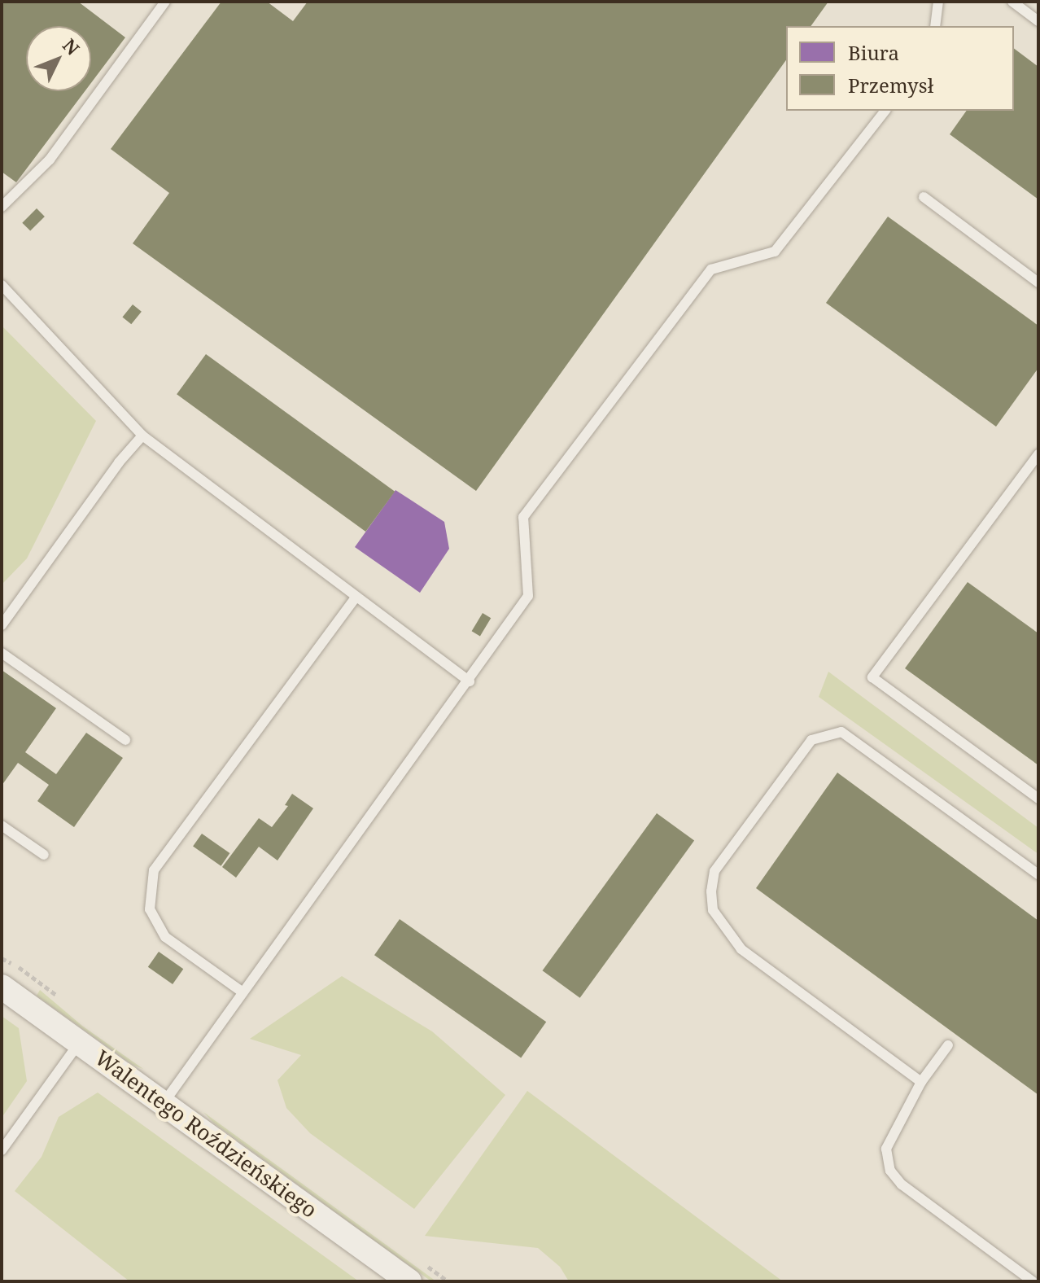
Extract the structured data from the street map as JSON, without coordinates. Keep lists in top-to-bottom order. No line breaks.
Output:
{"streets":{"street":["Walentego Roździeńskiego"]},"legend":["Biura","Przemysł"],"north":"top right"}
